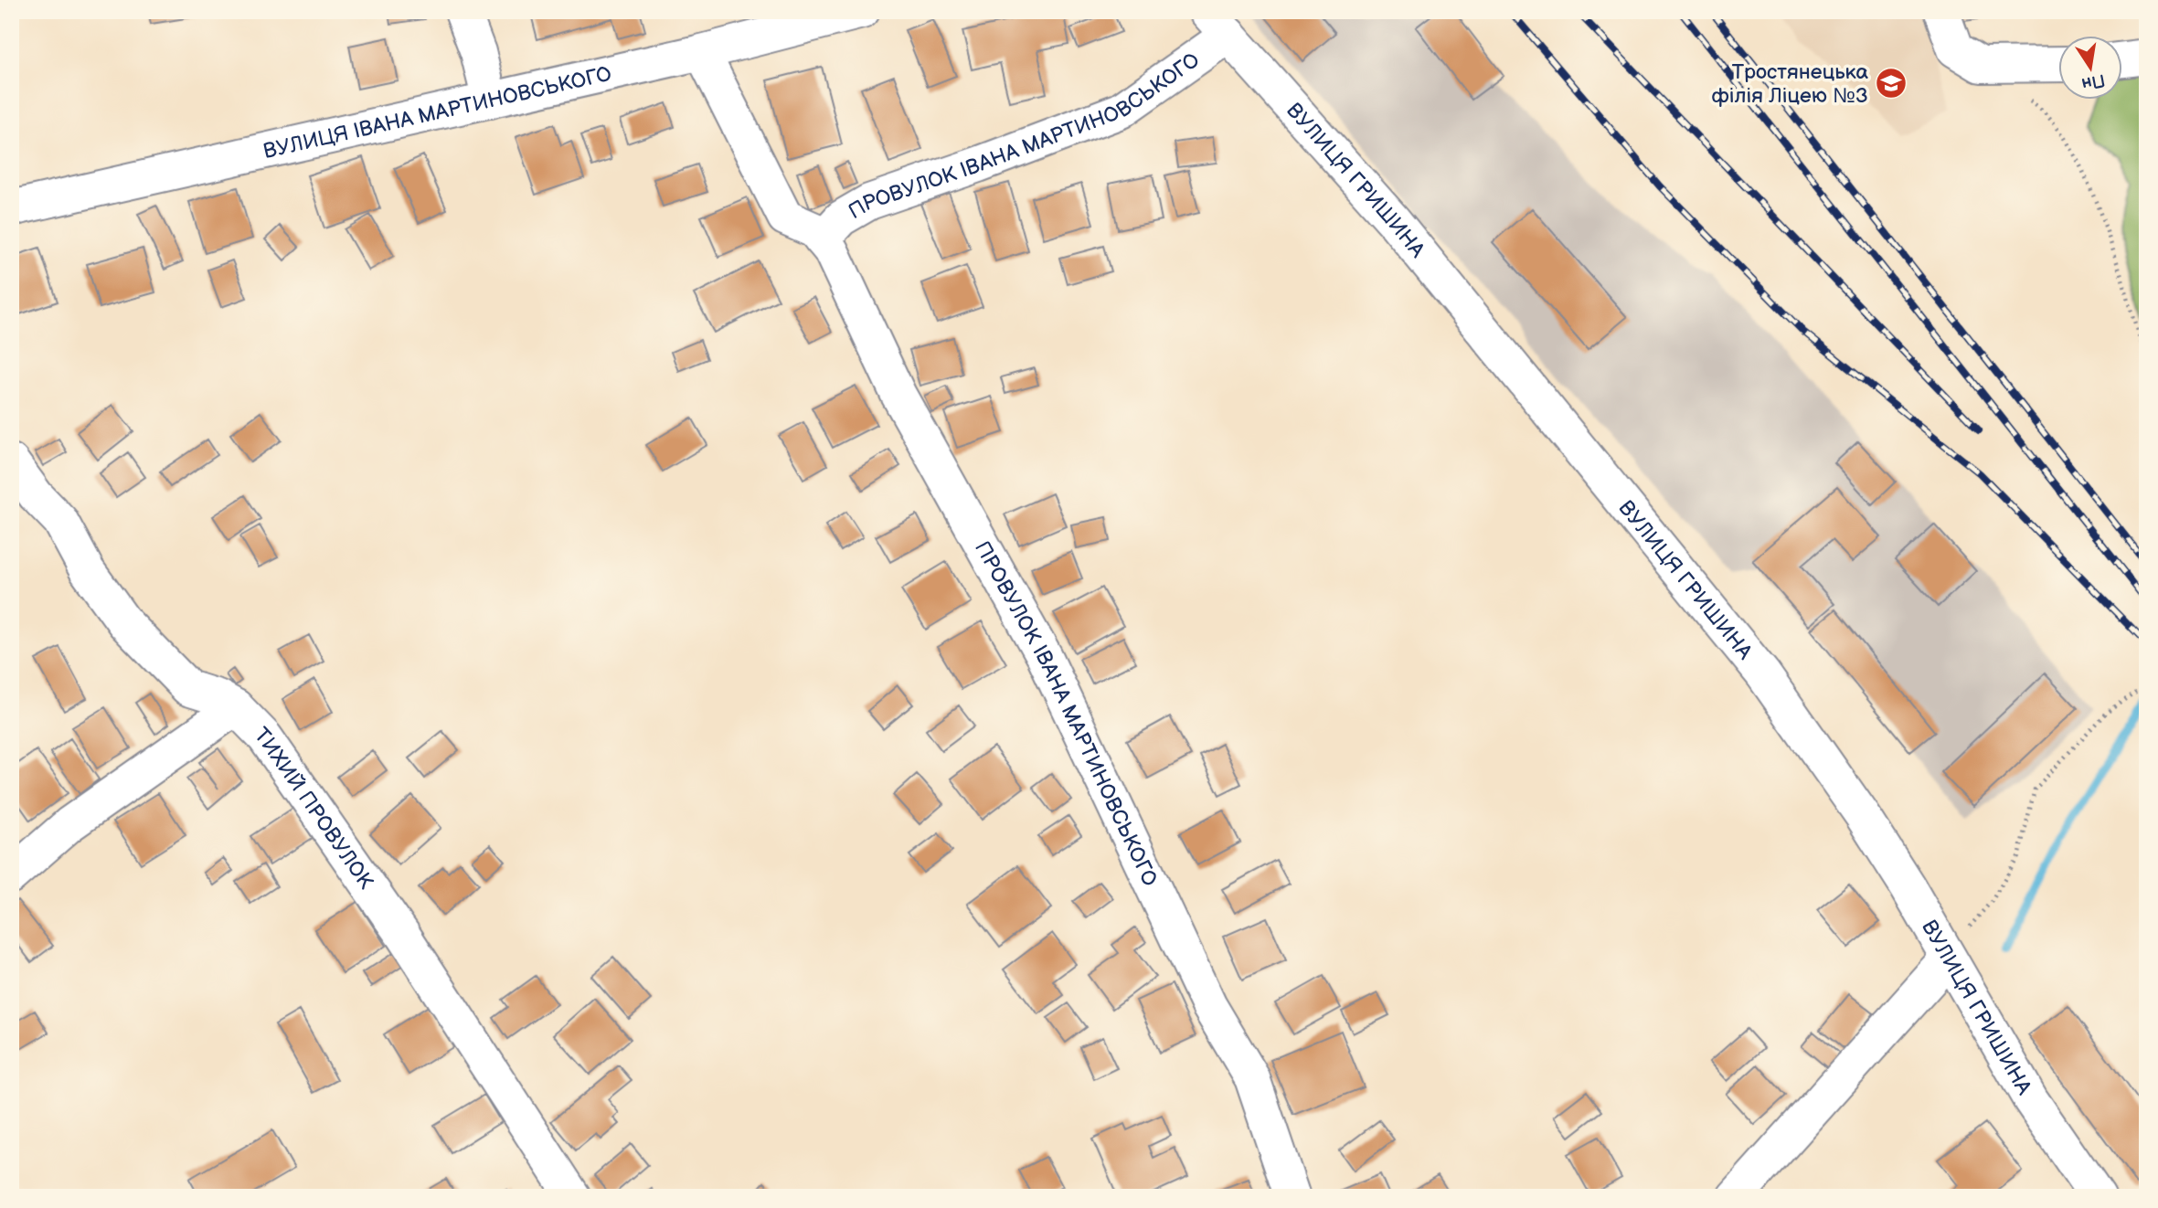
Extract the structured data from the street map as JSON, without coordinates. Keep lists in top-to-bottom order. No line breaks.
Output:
{"streets":{"street":["ВУЛИЦЯ ІВАНА МАРТИНОВСЬКОГО","ПРОВУЛОК ІВАНА МАРТИНОВСЬКОГО","ВУЛИЦЯ ГРИШИНА","ТИХИЙ ПРОВУЛОК"]},"crossings":[["ВУЛИЦЯ ІВАНА МАРТИНОВСЬКОГО","ПРОВУЛОК ІВАНА МАРТИНОВСЬКОГО"],["ПРОВУЛОК ІВАНА МАРТИНОВСЬКОГО","ВУЛИЦЯ ГРИШИНА"]],"places":{"school or university":["Тростянецька філія Ліцею №3"]},"north":"bottom"}
